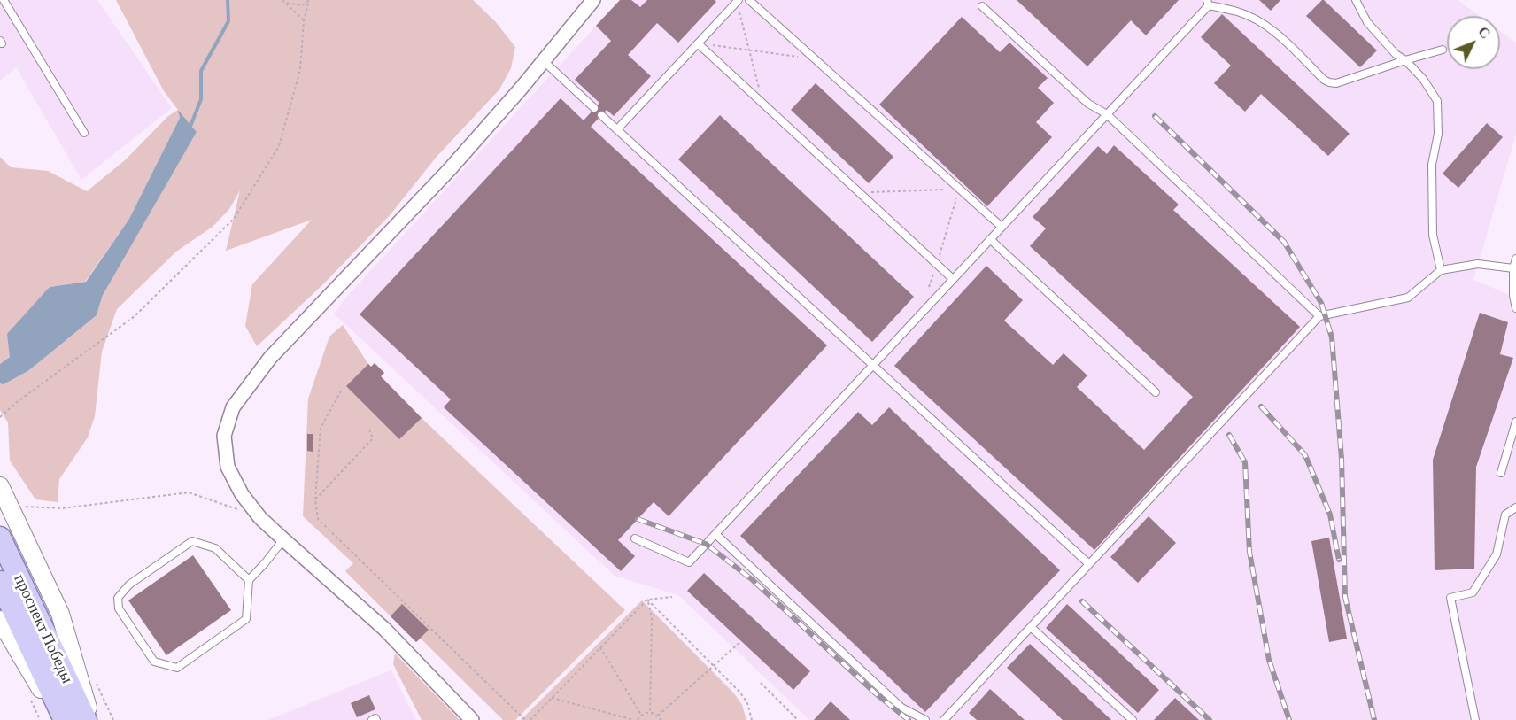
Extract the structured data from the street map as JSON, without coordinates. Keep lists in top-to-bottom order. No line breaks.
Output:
{"streets":{"main road":["проспект Победы"]},"north":"top right"}
